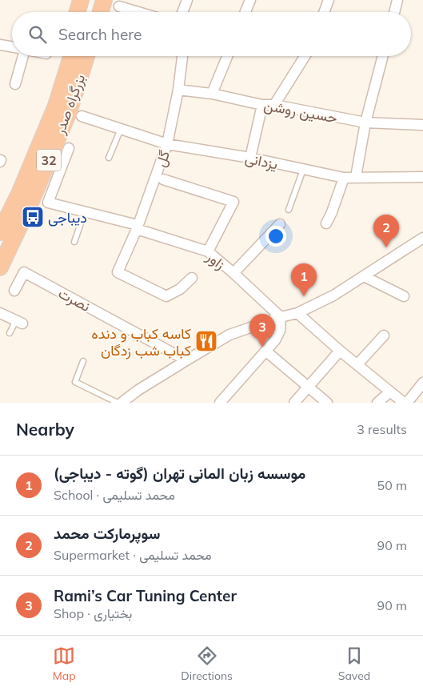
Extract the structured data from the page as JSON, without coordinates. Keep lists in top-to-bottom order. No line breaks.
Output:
{"streets":{"highway":["بزرگراه صدر","32"],"street":["حسین روشن","گل","یزدانی","زاور","نصرت"]},"crossings":[["حسین روشن","گل"],["گل","یزدانی"],["گل","زاور"]],"places":{"bus stop":["دیباجی"],"restaurant":["کاسه کباب و دنده کباب شب زدگان"]},"page":{"search":"Search here","pins":["2","1","3"],"heading":["Nearby","3 results"],"list":[{"mark":"1","name":"موسسه زبان المانی تهران (گوته - دیباجی)","note":"School · محمد تسلیمی","value":"50 m"},{"mark":"2","name":"سوپرمارکت محمد","note":"Supermarket · محمد تسلیمی","value":"90 m"},{"mark":"3","name":"Rami’s Car Tuning Center","note":"Shop · بختیاری","value":"90 m"}],"nav":["Map","Directions","Saved"]}}
